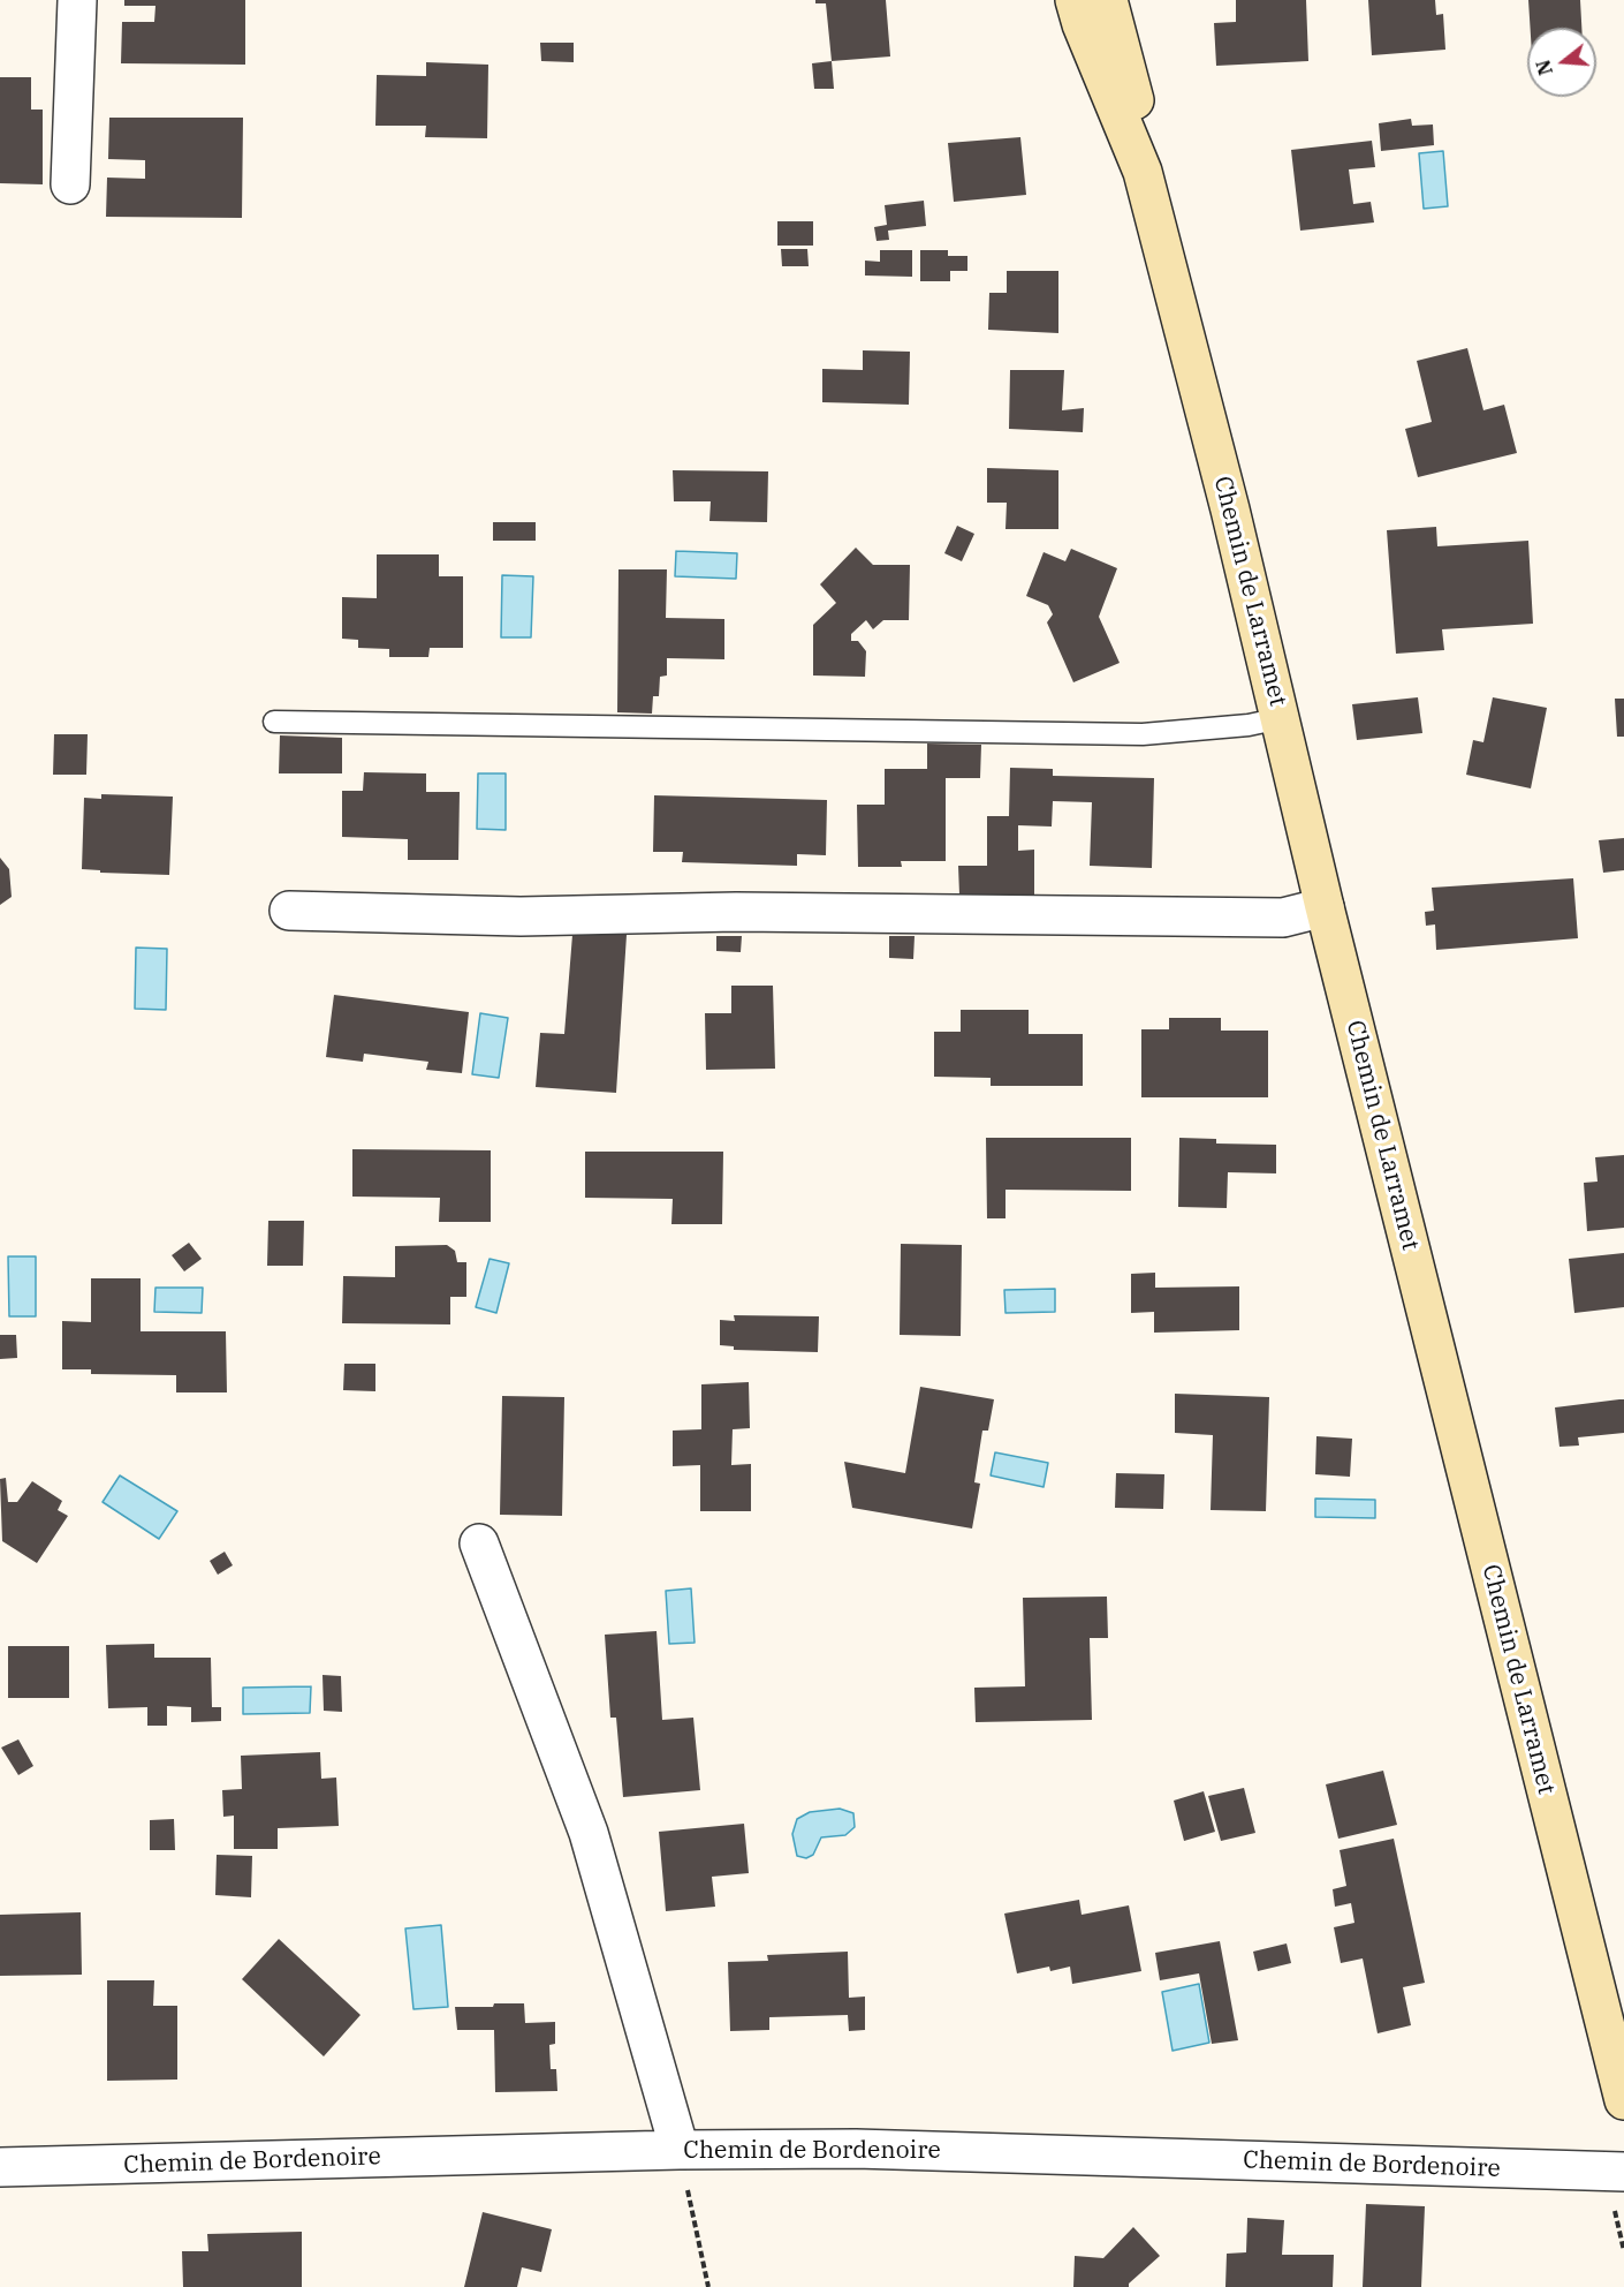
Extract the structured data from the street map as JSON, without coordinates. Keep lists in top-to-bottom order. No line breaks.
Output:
{"streets":{"main road":["Chemin de Larramet"],"street":["Chemin de Bordenoire"]},"north":"left"}
